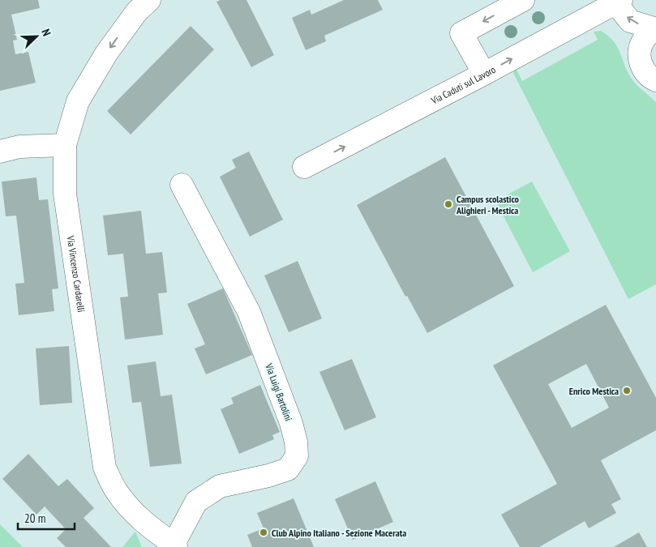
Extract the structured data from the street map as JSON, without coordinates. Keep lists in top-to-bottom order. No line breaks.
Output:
{"streets":{"street":["Via Caduti sul Lavoro","Via Vincenzo Cardarelli","Via Luigi Bartolini"]},"crossings":[["Via Vincenzo Cardarelli","Via Luigi Bartolini"]],"one_way":["Via Caduti sul Lavoro"],"places":["Campus scolastico Alighieri - Mestica","Enrico Mestica","Club Alpino Italiano - Sezione Macerata"],"scale_bar":"20 m","north":"top right"}
